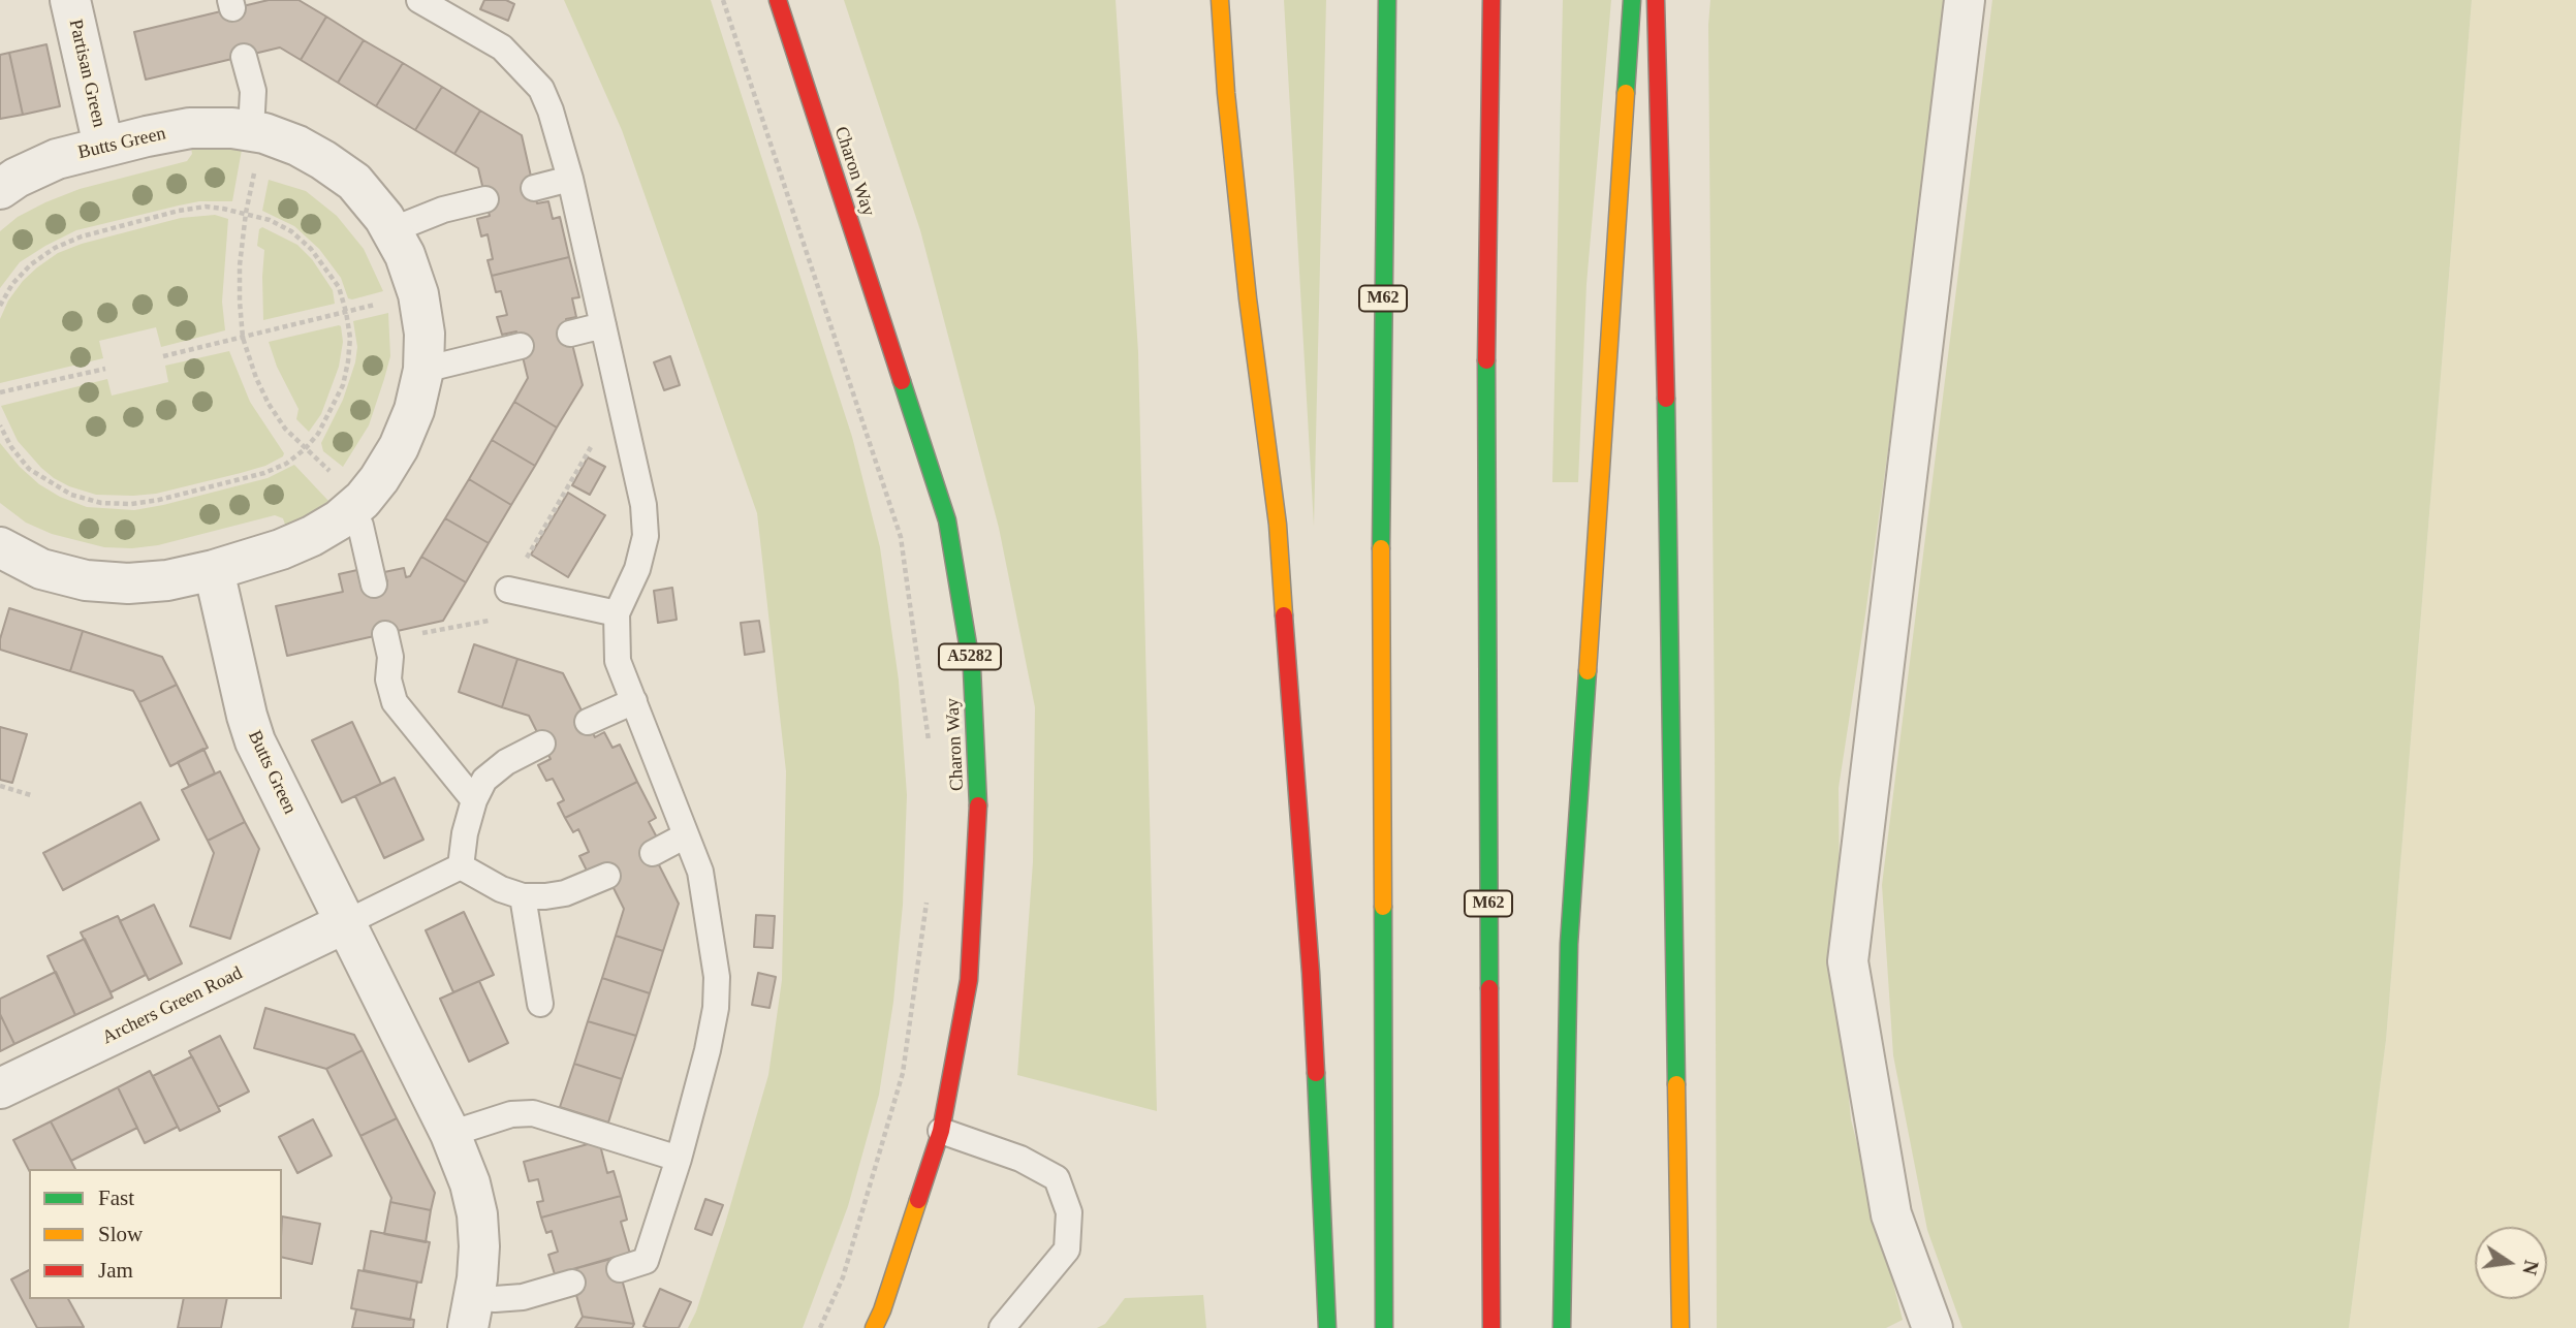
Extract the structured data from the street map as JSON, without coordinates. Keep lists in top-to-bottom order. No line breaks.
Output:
{"streets":{"main road":["Charon Way","M62","A5282"],"street":["Partisan Green","Butts Green","Archers Green Road"]},"crossings":[["Partisan Green","Butts Green"],["Butts Green","Archers Green Road"]],"legend":["Fast","Slow","Jam"],"north":"right"}
